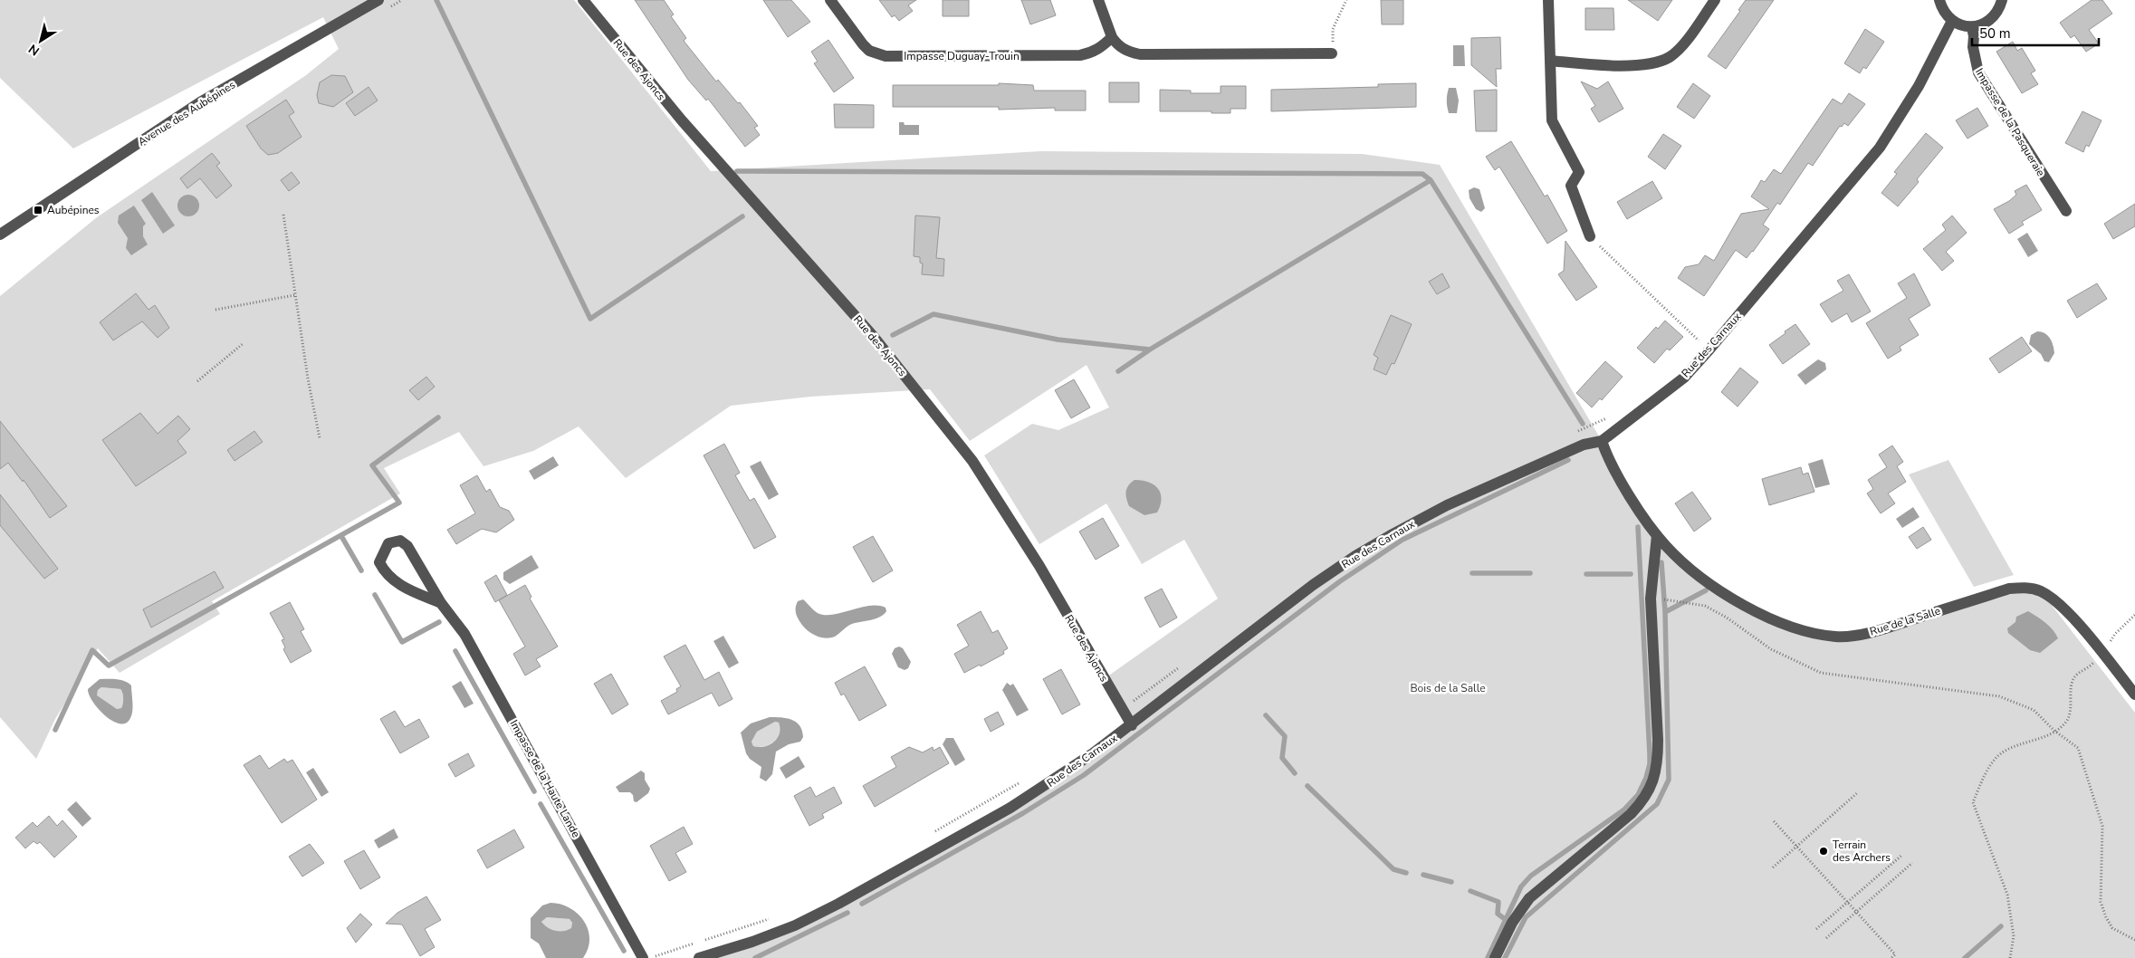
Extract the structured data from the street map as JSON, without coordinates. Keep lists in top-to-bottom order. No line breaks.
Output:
{"streets":{"street":["Impasse Duguay-Trouin","Rue des Ajoncs","Avenue des Aubépines","Impasse de la Pasqueraie","Rue des Carnaux","Rue de la Salle","Impasse de la Haute Lande"]},"crossings":[["Rue des Ajoncs","Rue des Carnaux"],["Rue des Carnaux","Rue de la Salle"]],"parks":["Bois de la Salle"],"places":{"transit":["Aubépines"],"other":["Terrain des Archers"]},"scale_bar":"50 m","north":"bottom left"}
